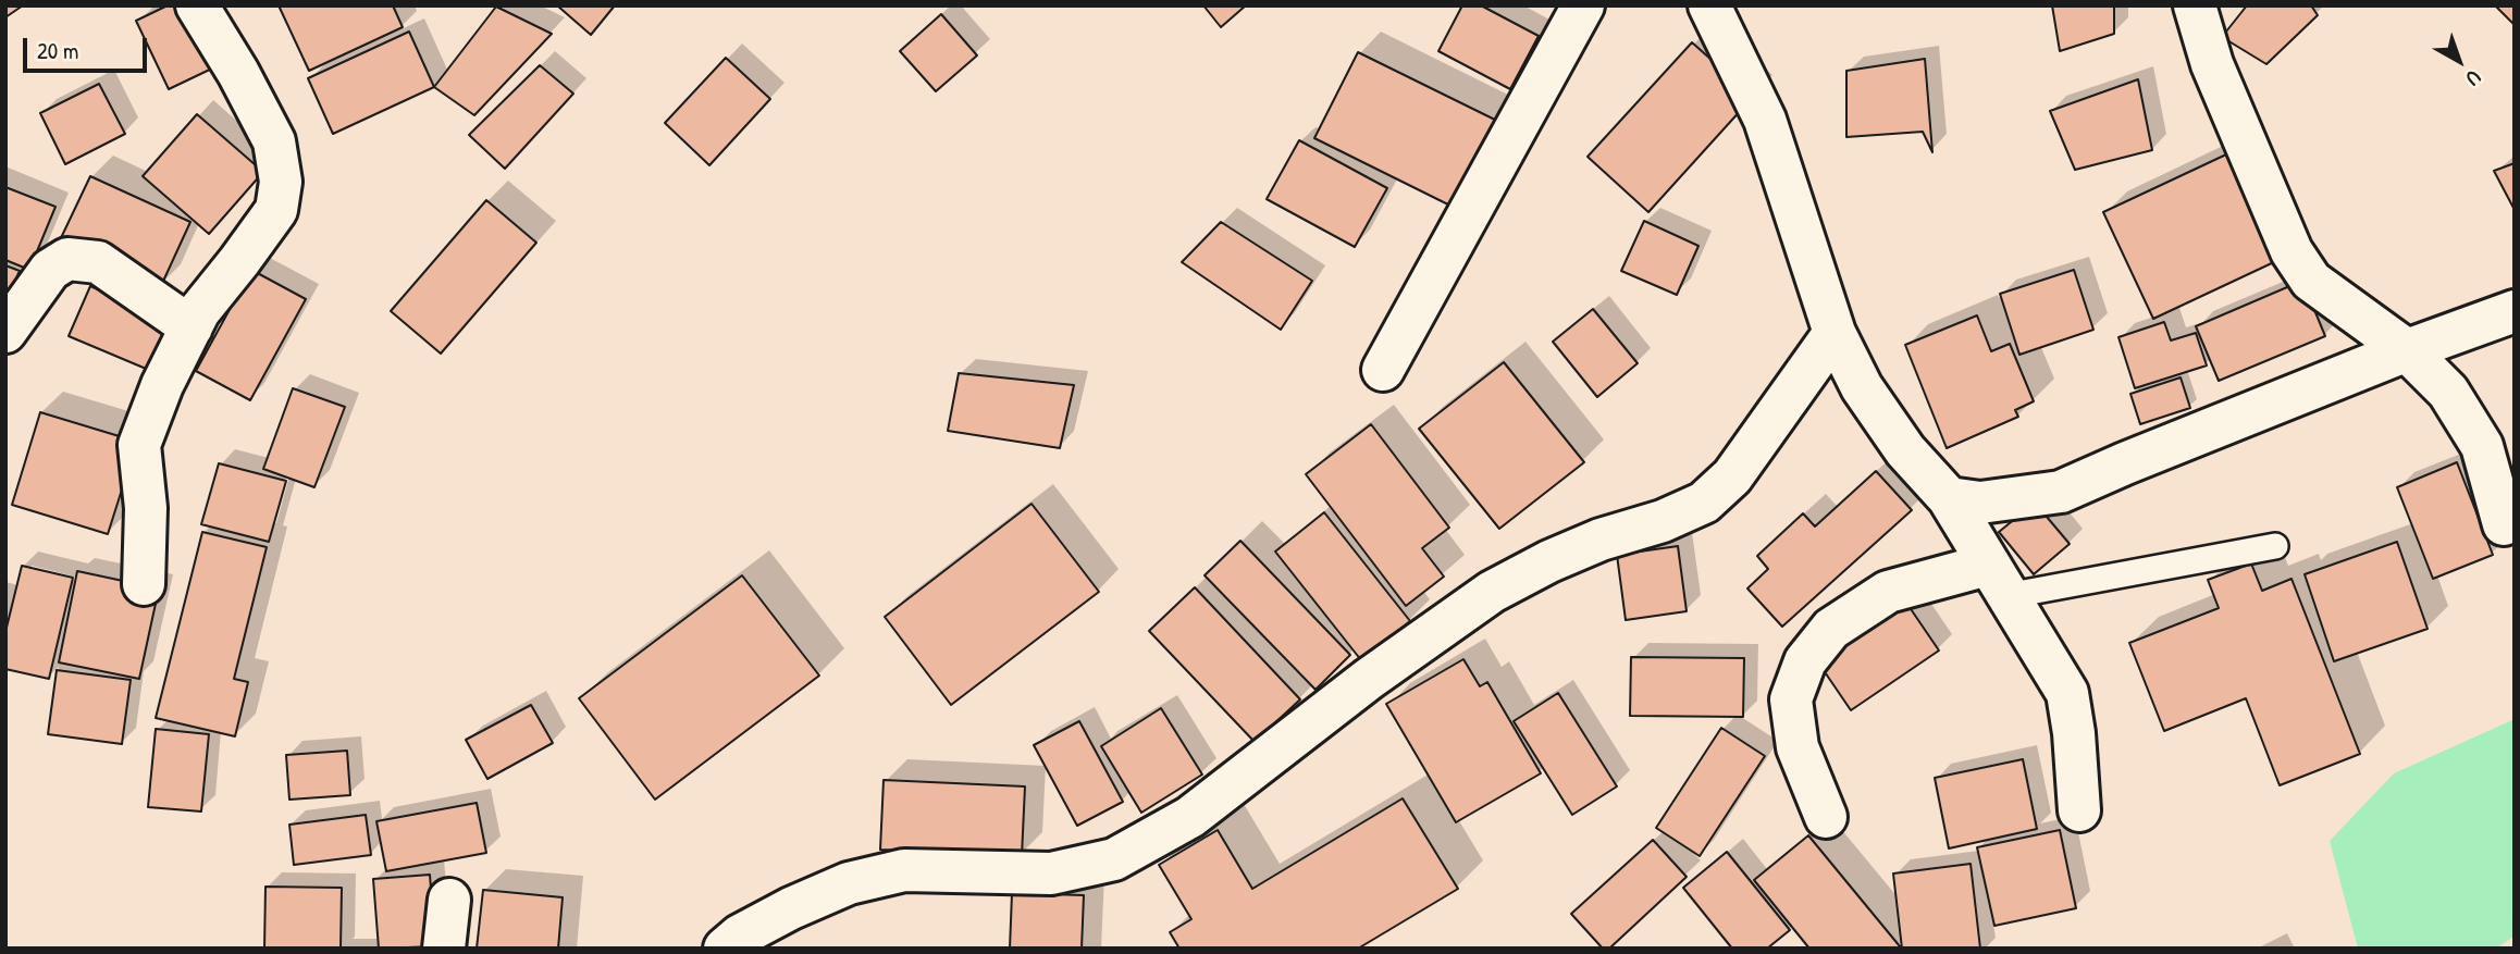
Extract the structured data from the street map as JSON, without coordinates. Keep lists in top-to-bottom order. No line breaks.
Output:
{"scale_bar":"20 m","north":"bottom right"}
